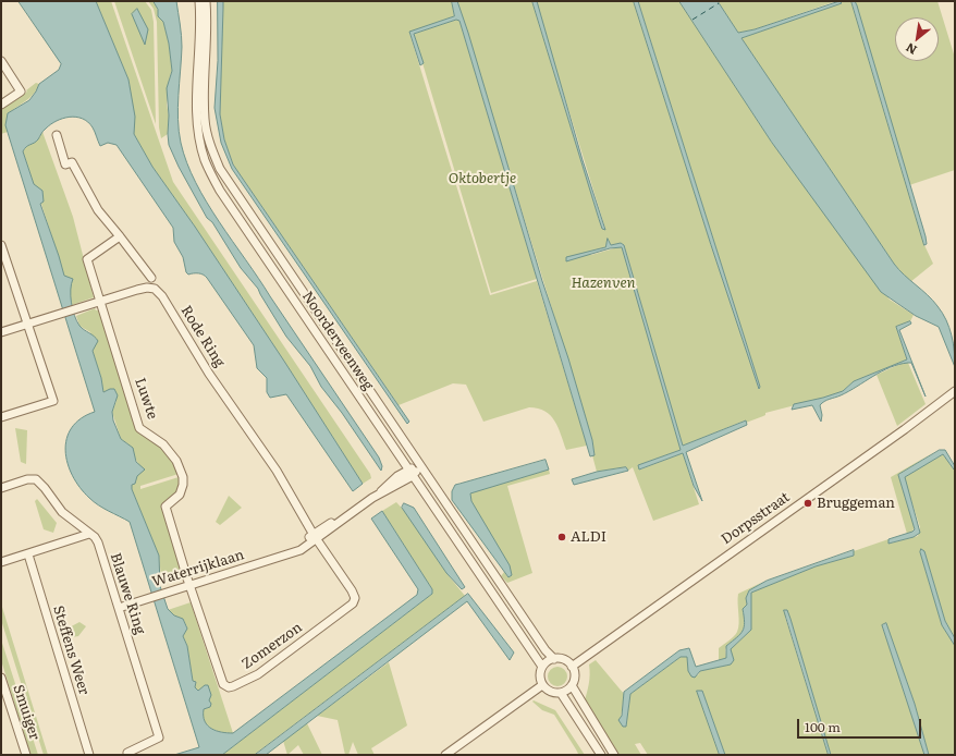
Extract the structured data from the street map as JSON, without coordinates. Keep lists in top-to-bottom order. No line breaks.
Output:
{"streets":{"street":["Rode Ring","Noorderveenweg","Luwte","Dorpsstraat","Waterrijklaan","Blauwe Ring","Zomerzon","Steffens Weer","Smuiger"]},"crossings":[["Rode Ring","Luwte"],["Rode Ring","Waterrijklaan"],["Rode Ring","Zomerzon"],["Noorderveenweg","Dorpsstraat"],["Noorderveenweg","Waterrijklaan"],["Luwte","Waterrijklaan"],["Luwte","Zomerzon"],["Waterrijklaan","Blauwe Ring"],["Waterrijklaan","Zomerzon"]],"parks":["Oktobertje","Hazenven"],"places":["Bruggeman","ALDI"],"scale_bar":"100 m","north":"bottom left"}
